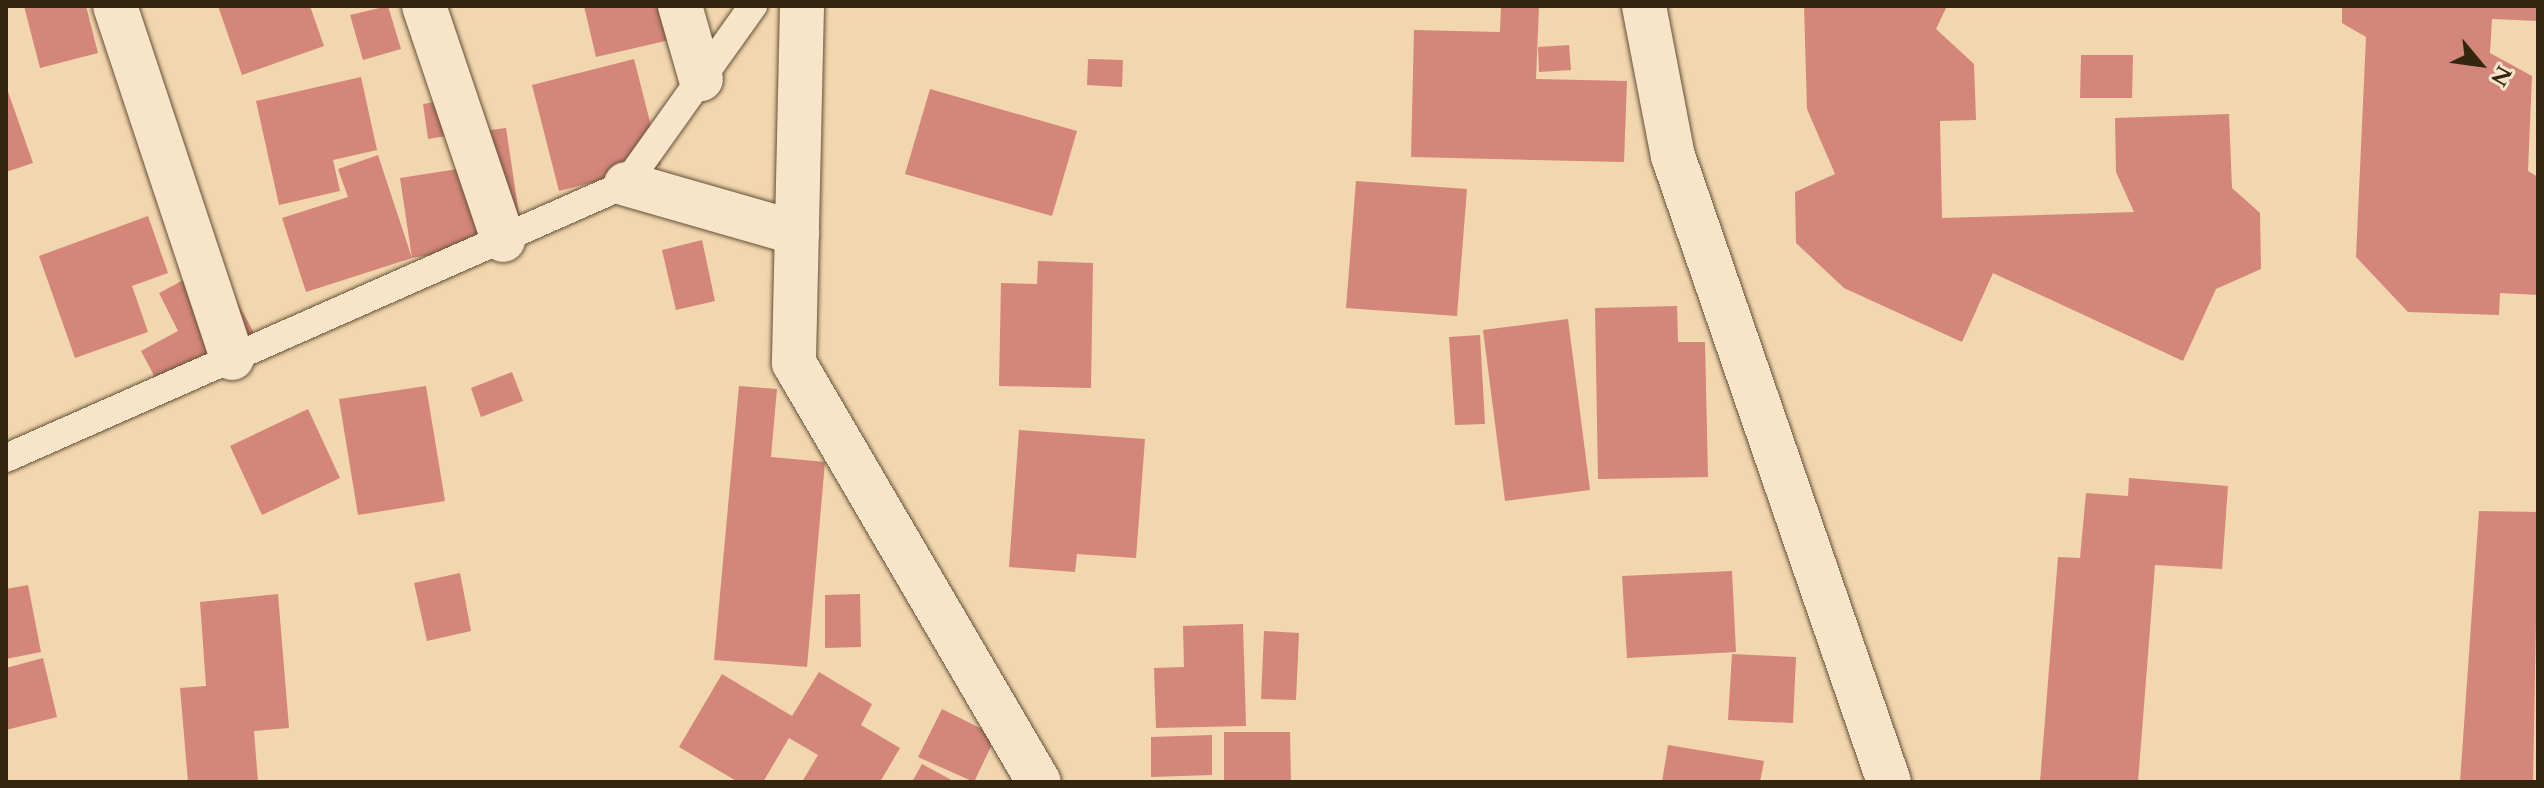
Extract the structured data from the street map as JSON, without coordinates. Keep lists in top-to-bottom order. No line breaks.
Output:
{"north":"bottom right"}
